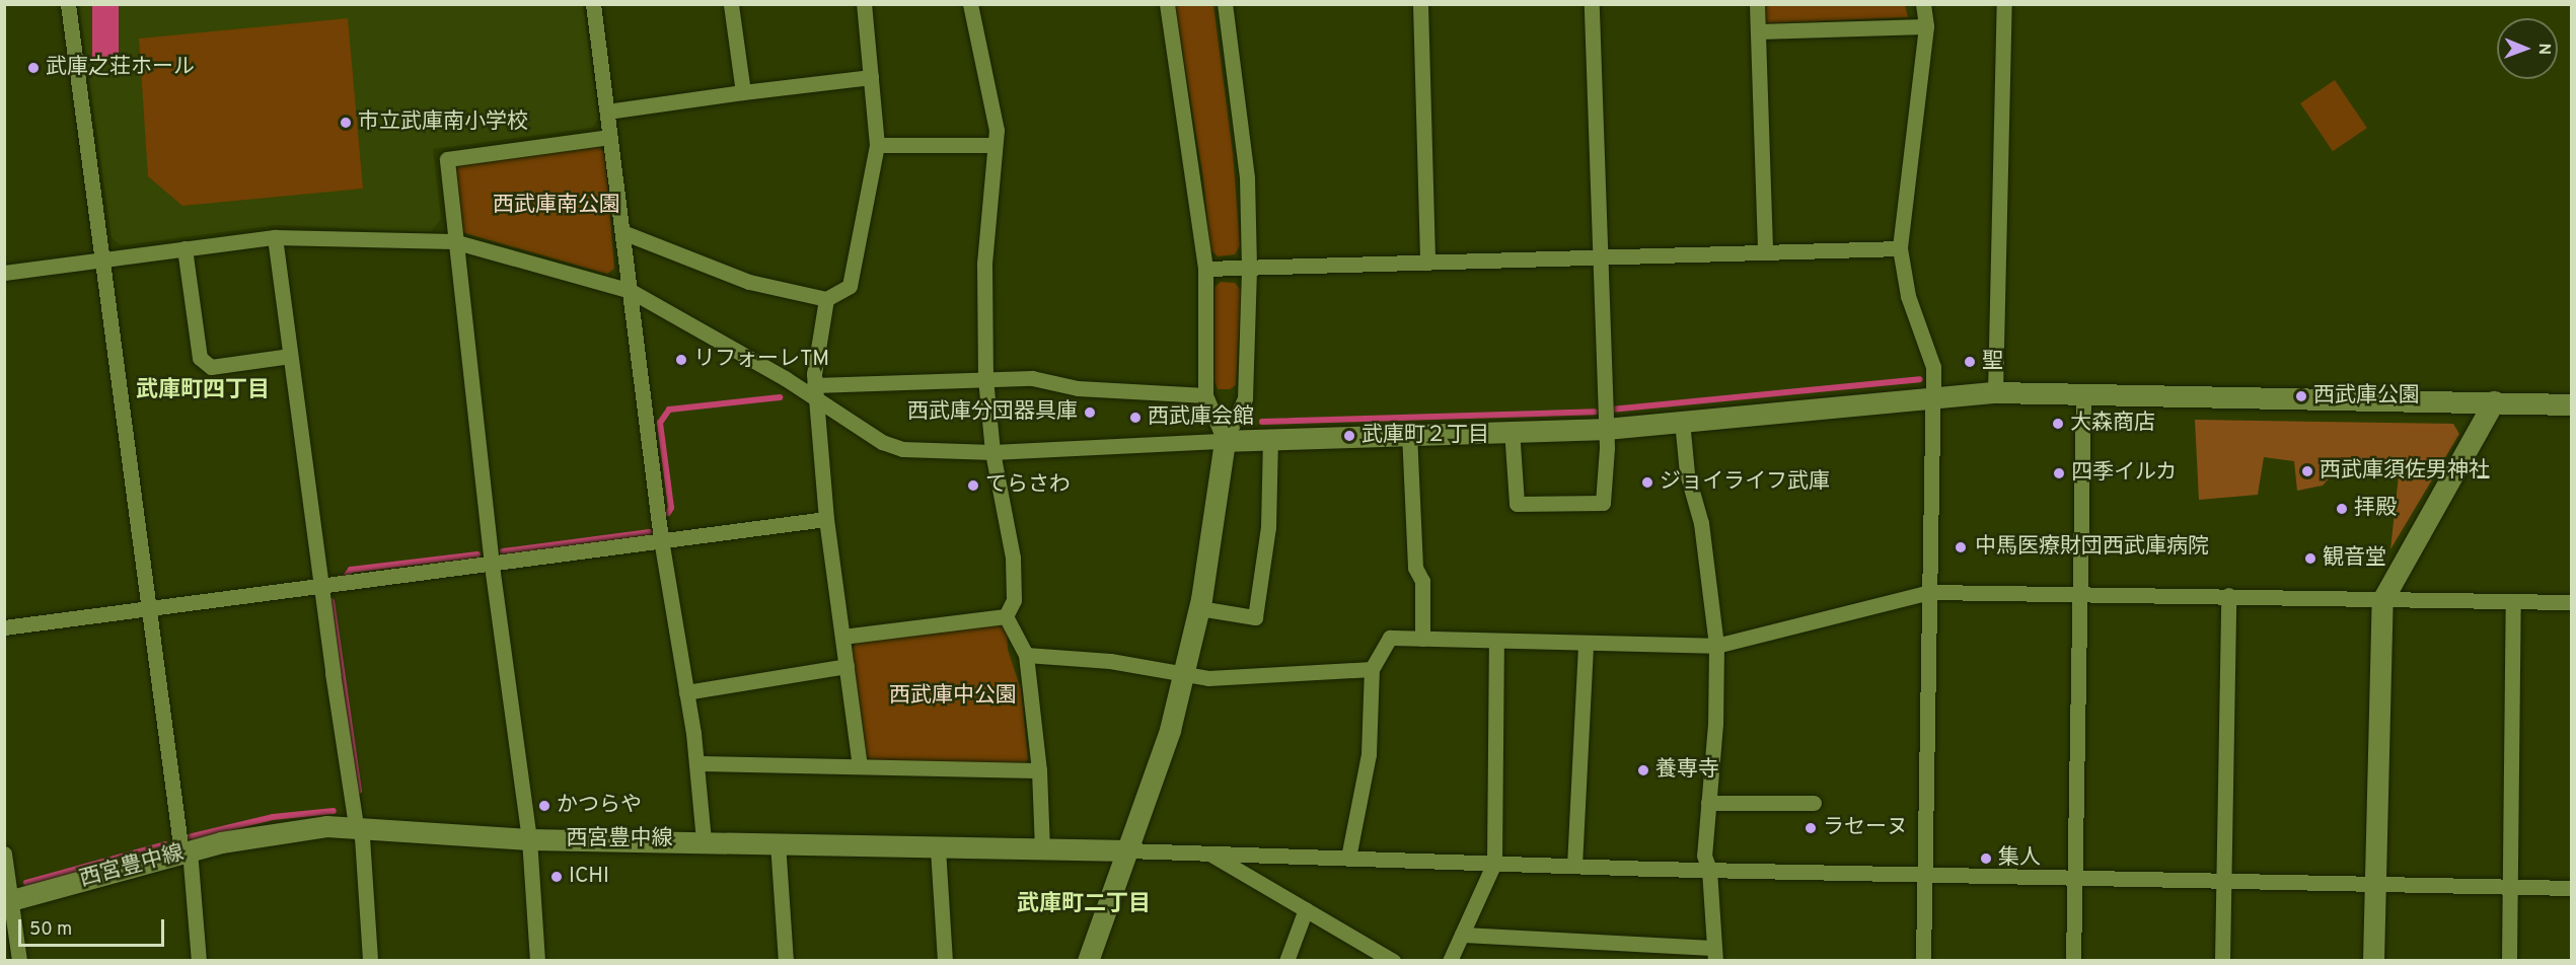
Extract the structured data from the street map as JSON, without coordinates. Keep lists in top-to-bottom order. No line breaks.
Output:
{"streets":{"street":["西宮豊中線"]},"districts":["武庫町四丁目","武庫町二丁目"],"parks":["西武庫南公園","西武庫中公園"],"places":["武庫之荘ホール","市立武庫南小学校","リフォーレTM","聖","西武庫公園","西武庫分団器具庫","西武庫会館","大森商店","武庫町２丁目","西武庫須佐男神社","四季イルカ","ジョイライフ武庫","てらさわ","拝殿","中馬医療財団西武庫病院","観音堂","養専寺","かつらや","ラセーヌ","集人","ICHI"],"scale_bar":"50 m","north":"right"}
